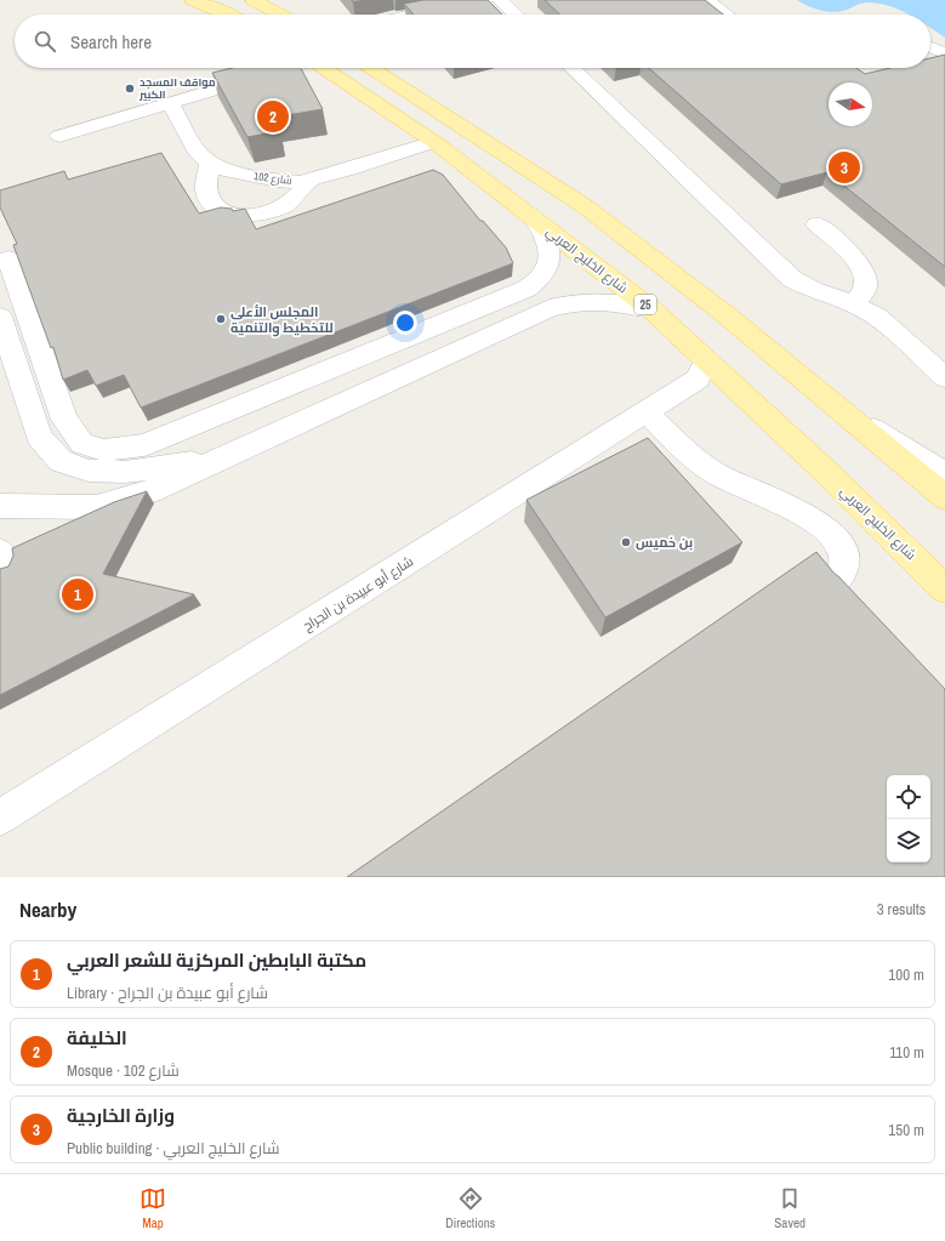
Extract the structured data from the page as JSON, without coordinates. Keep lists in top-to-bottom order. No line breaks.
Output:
{"streets":{"main road":["شارع الخليج العربي","25"],"street":["شارع 102","شارع أبو عبيدة بن الجراح"]},"crossings":[["شارع 102","شارع الخليج العربي"],["شارع الخليج العربي","شارع أبو عبيدة بن الجراح"]],"places":["مواقف المسجد الكبير","المجلس الأعلى للتخطيط والتنمية","بن خميس"],"north":"right","page":{"search":"Search here","pins":["2","3","1"],"heading":["Nearby","3 results"],"list":[{"mark":"1","name":"مكتبة البابطين المركزية للشعر العربي","note":"Library · شارع أبو عبيدة بن الجراح","value":"100 m"},{"mark":"2","name":"الخليفة","note":"Mosque · شارع 102","value":"110 m"},{"mark":"3","name":"وزارة الخارجية","note":"Public building · شارع الخليج العربي","value":"150 m"}],"nav":["Map","Directions","Saved"]}}
